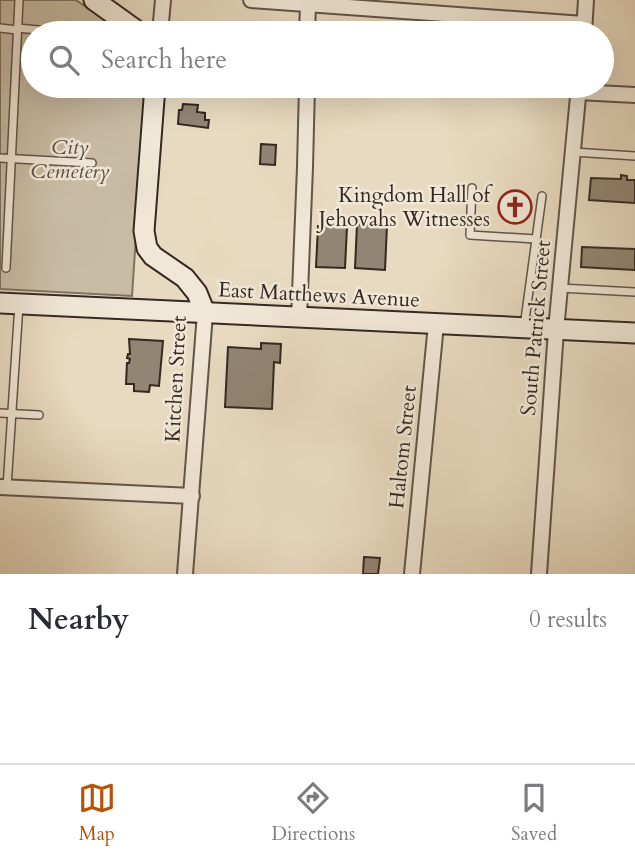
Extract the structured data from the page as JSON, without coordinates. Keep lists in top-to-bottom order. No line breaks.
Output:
{"streets":{"street":["East Matthews Avenue","South Patrick Street","Kitchen Street","Haltom Street"]},"crossings":[["East Matthews Avenue","South Patrick Street"],["East Matthews Avenue","Kitchen Street"],["East Matthews Avenue","Haltom Street"]],"parks":["City Cemetery"],"places":{"church":["Kingdom Hall of Jehovahs Witnesses"]},"page":{"search":"Search here","heading":["Nearby","0 results"],"nav":["Map","Directions","Saved"]}}
